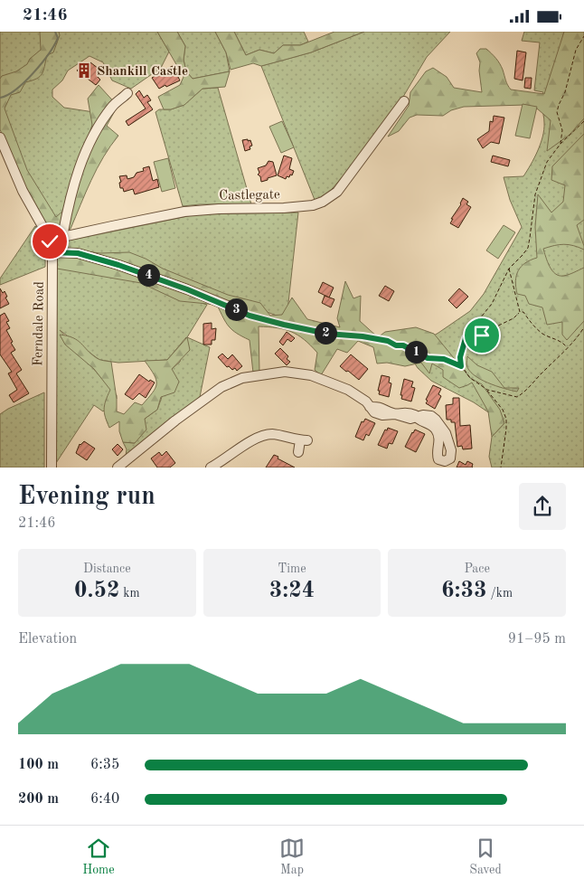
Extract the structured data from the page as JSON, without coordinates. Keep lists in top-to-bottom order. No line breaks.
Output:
{"streets":{"street":["Castlegate","Ferndale Road"]},"crossings":[["Castlegate","Ferndale Road"]],"places":{"building":["Shankill Castle"]},"page":{"status":"21:46","pins":["4","3","2","1"],"heading":["Evening run","21:46"],"stats":[["Distance","0.52 km"],["Time","3:24"],["Pace","6:33 /km"]],"chart":["Elevation","91–95 m"],"list":[{"name":"100 m","note":"6:35"},{"name":"200 m","note":"6:40"}],"tabs":["Home","Map","Saved"]}}
